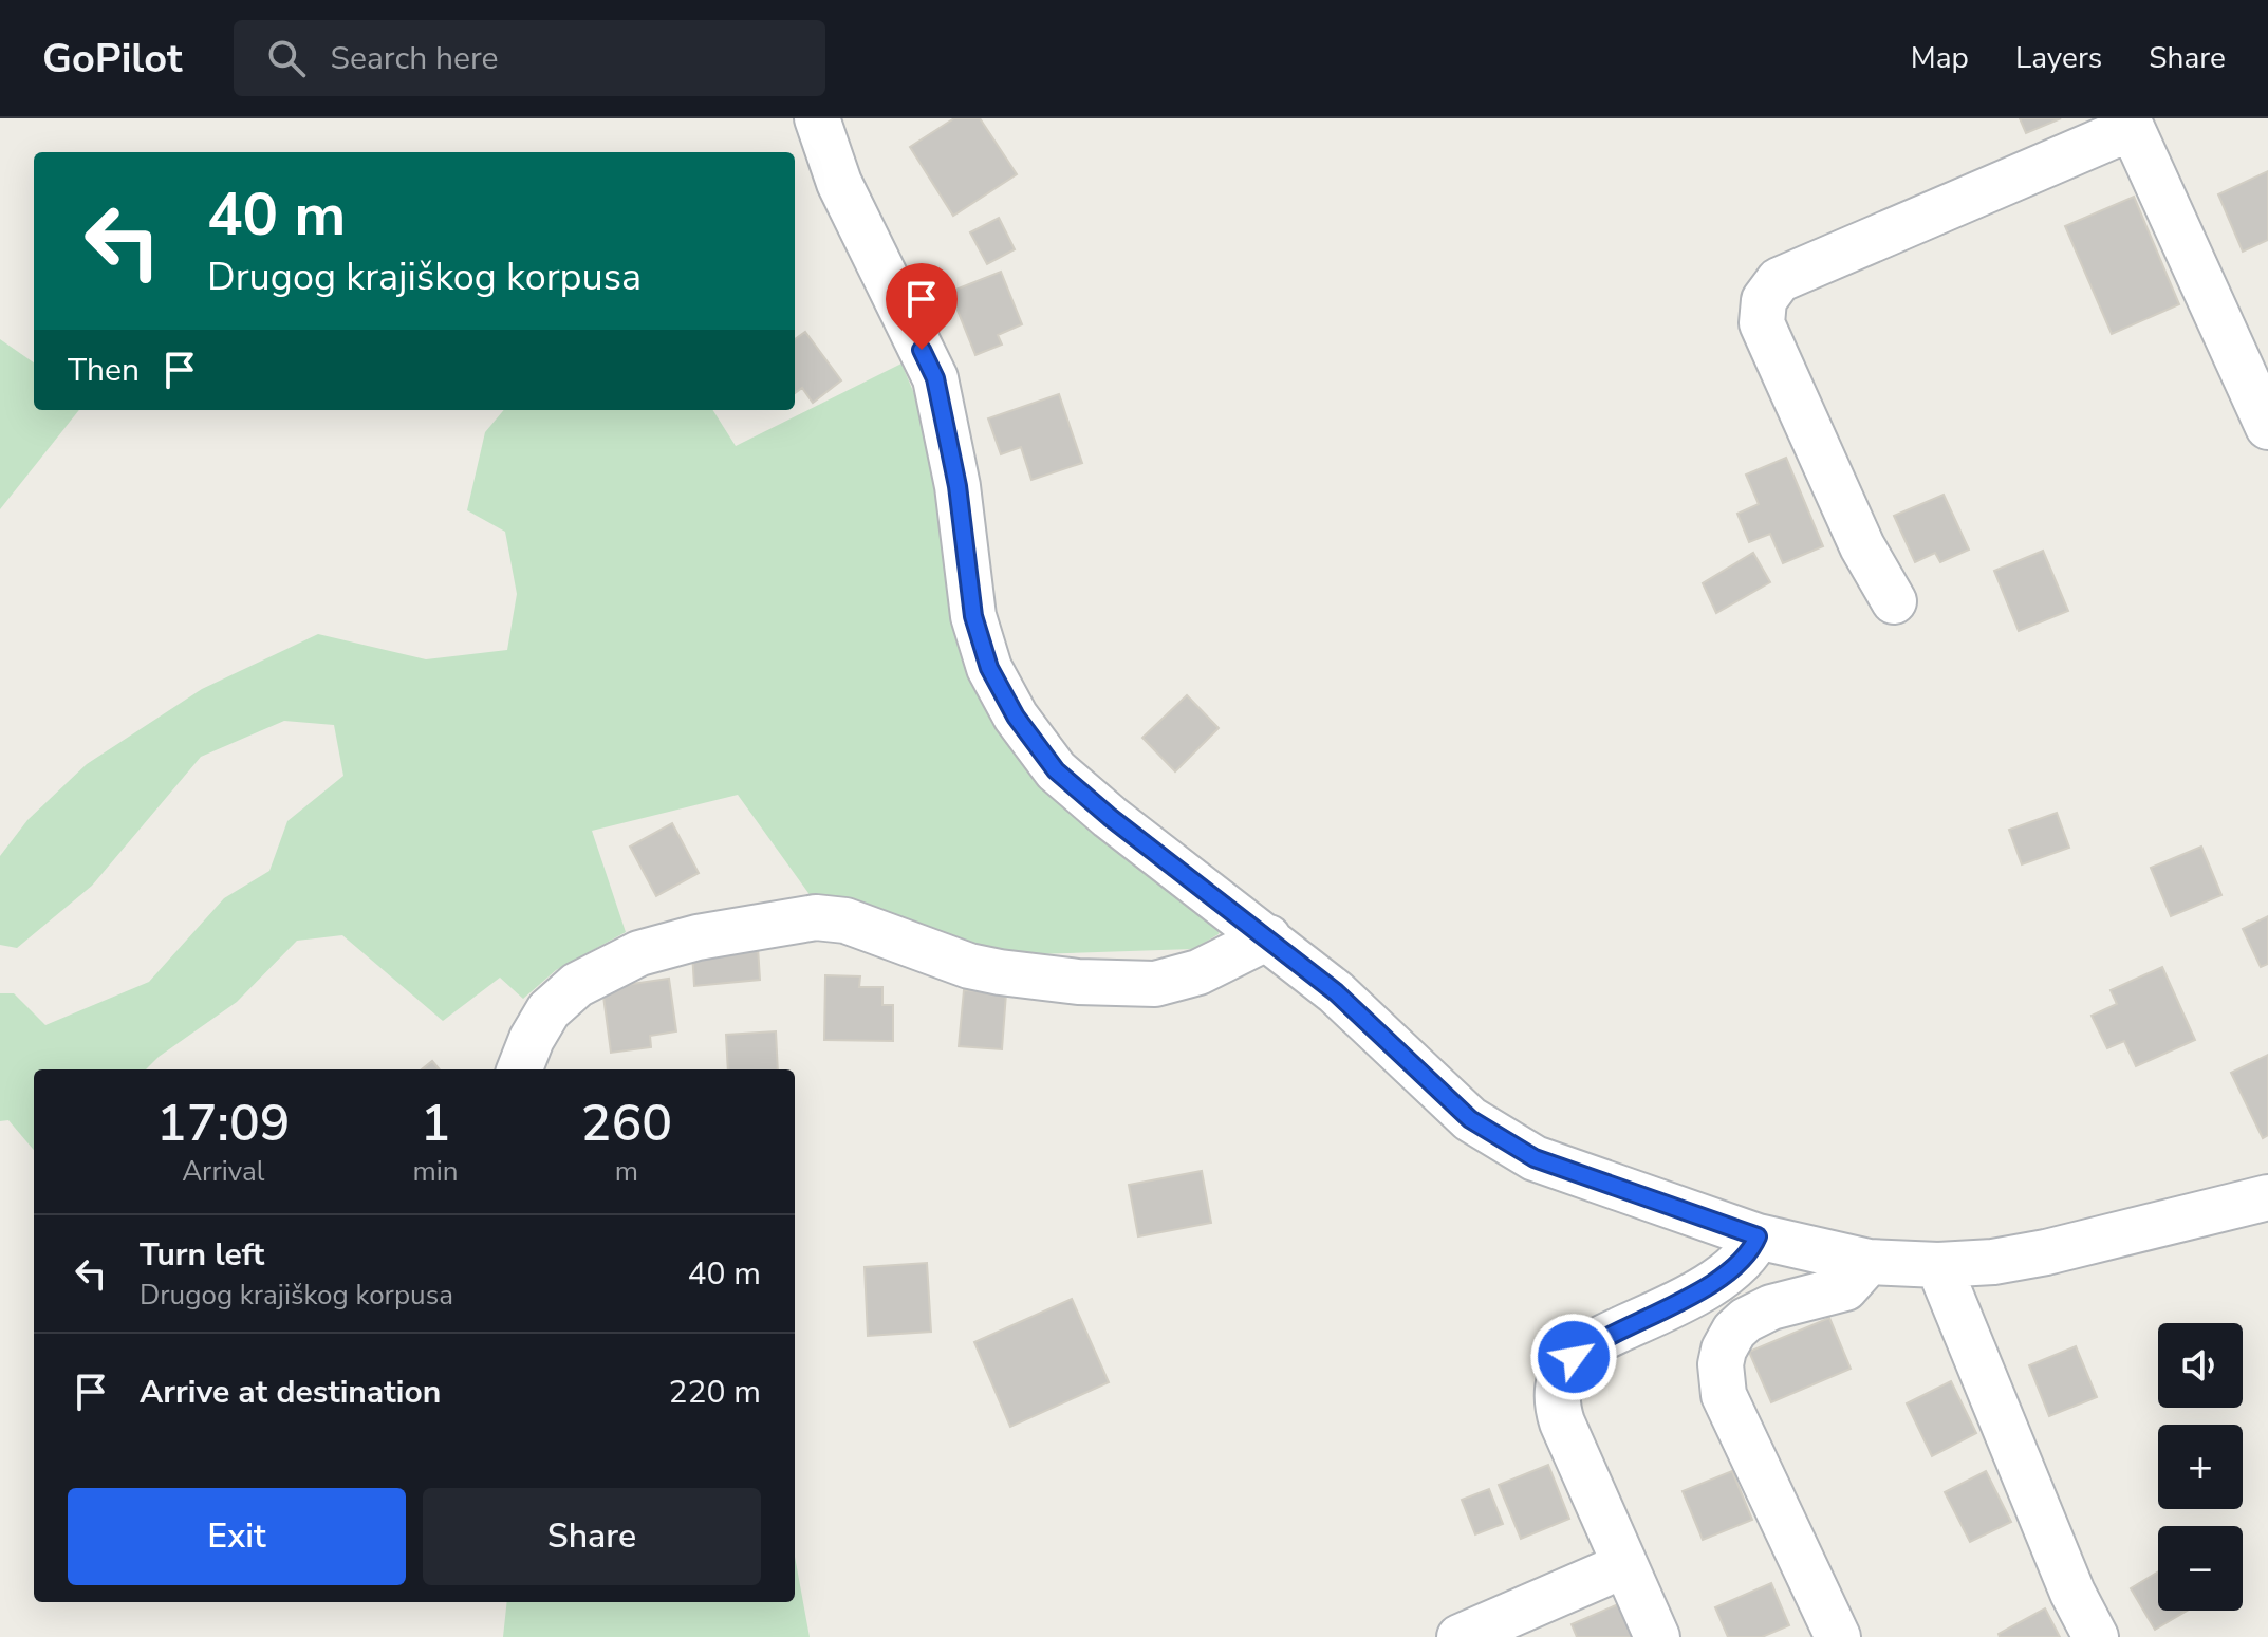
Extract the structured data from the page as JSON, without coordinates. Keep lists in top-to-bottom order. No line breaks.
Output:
{"page":{"header":"GoPilot","search":"Search here","nav":["Map","Layers","Share"],"turn":["40 m","Drugog krajiškog korpusa"],"then":"Then","eta":["17:09","Arrival","1","min","260","m"],"list":[{"name":"Turn left","note":"Drugog krajiškog korpusa","value":"40 m"},{"name":"Arrive at destination","value":"220 m"}],"map_buttons":["+","−"],"buttons":["Exit","Share"]}}
